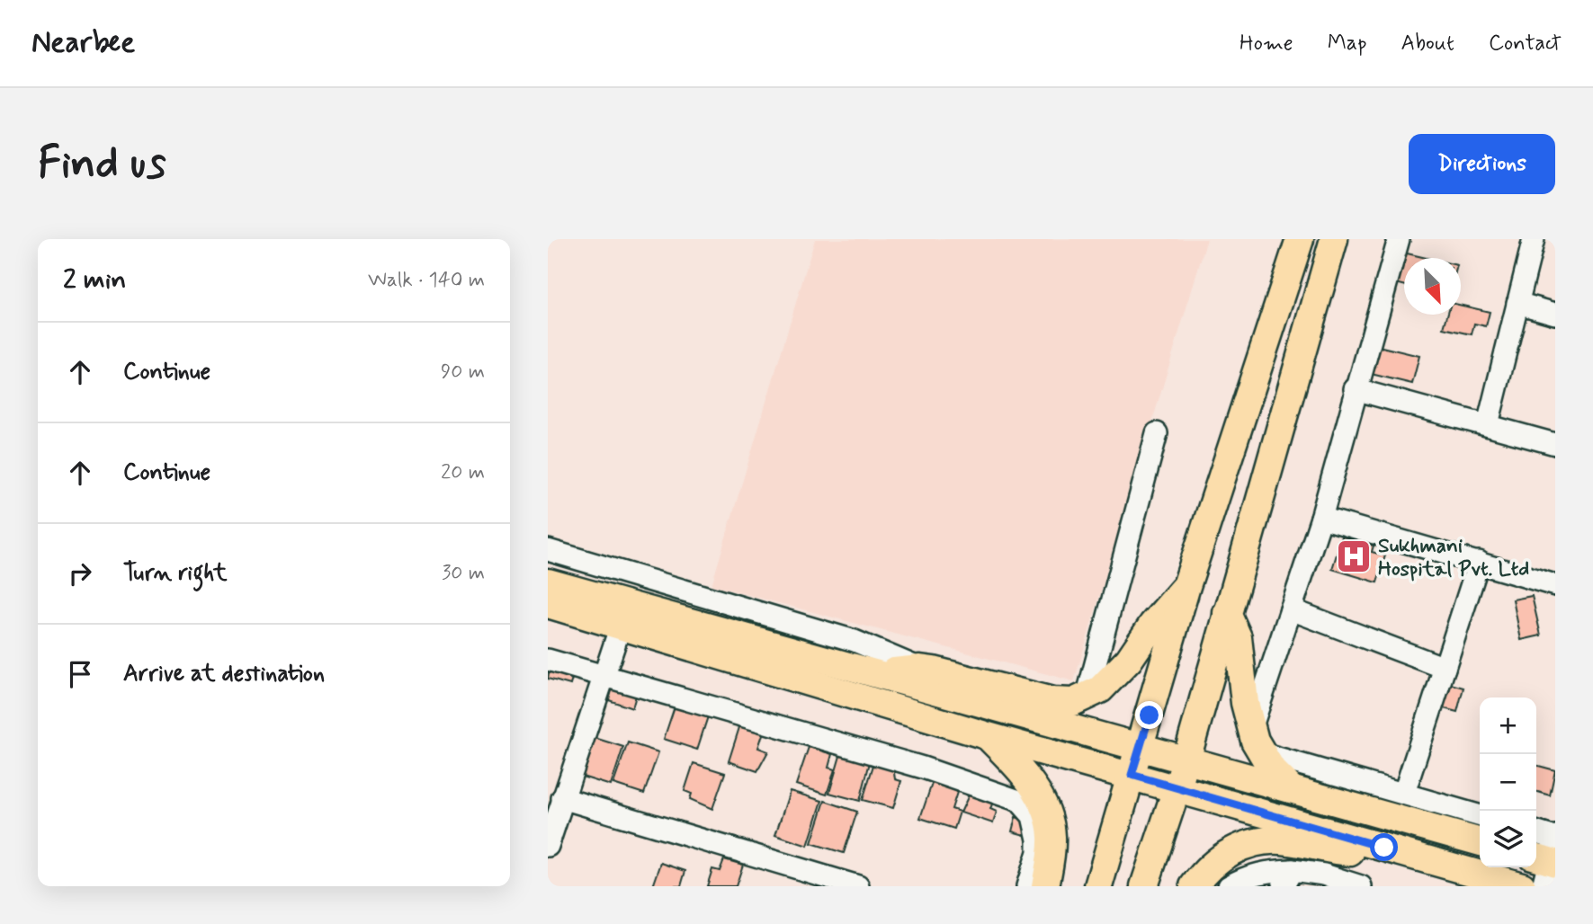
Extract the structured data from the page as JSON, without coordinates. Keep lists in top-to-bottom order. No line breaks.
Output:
{"places":{"hospital":["Sukhmani Hospital Pvt. Ltd"]},"north":"bottom right","page":{"header":"Nearbee","nav":["Home","Map","About","Contact"],"buttons":"Directions","title":"Find us","heading":["2 min","Walk · 140 m"],"list":[["Continue","90 m"],["Continue","20 m"],["Turn right","30 m"],"Arrive at destination"],"map_buttons":["+","−"]}}
